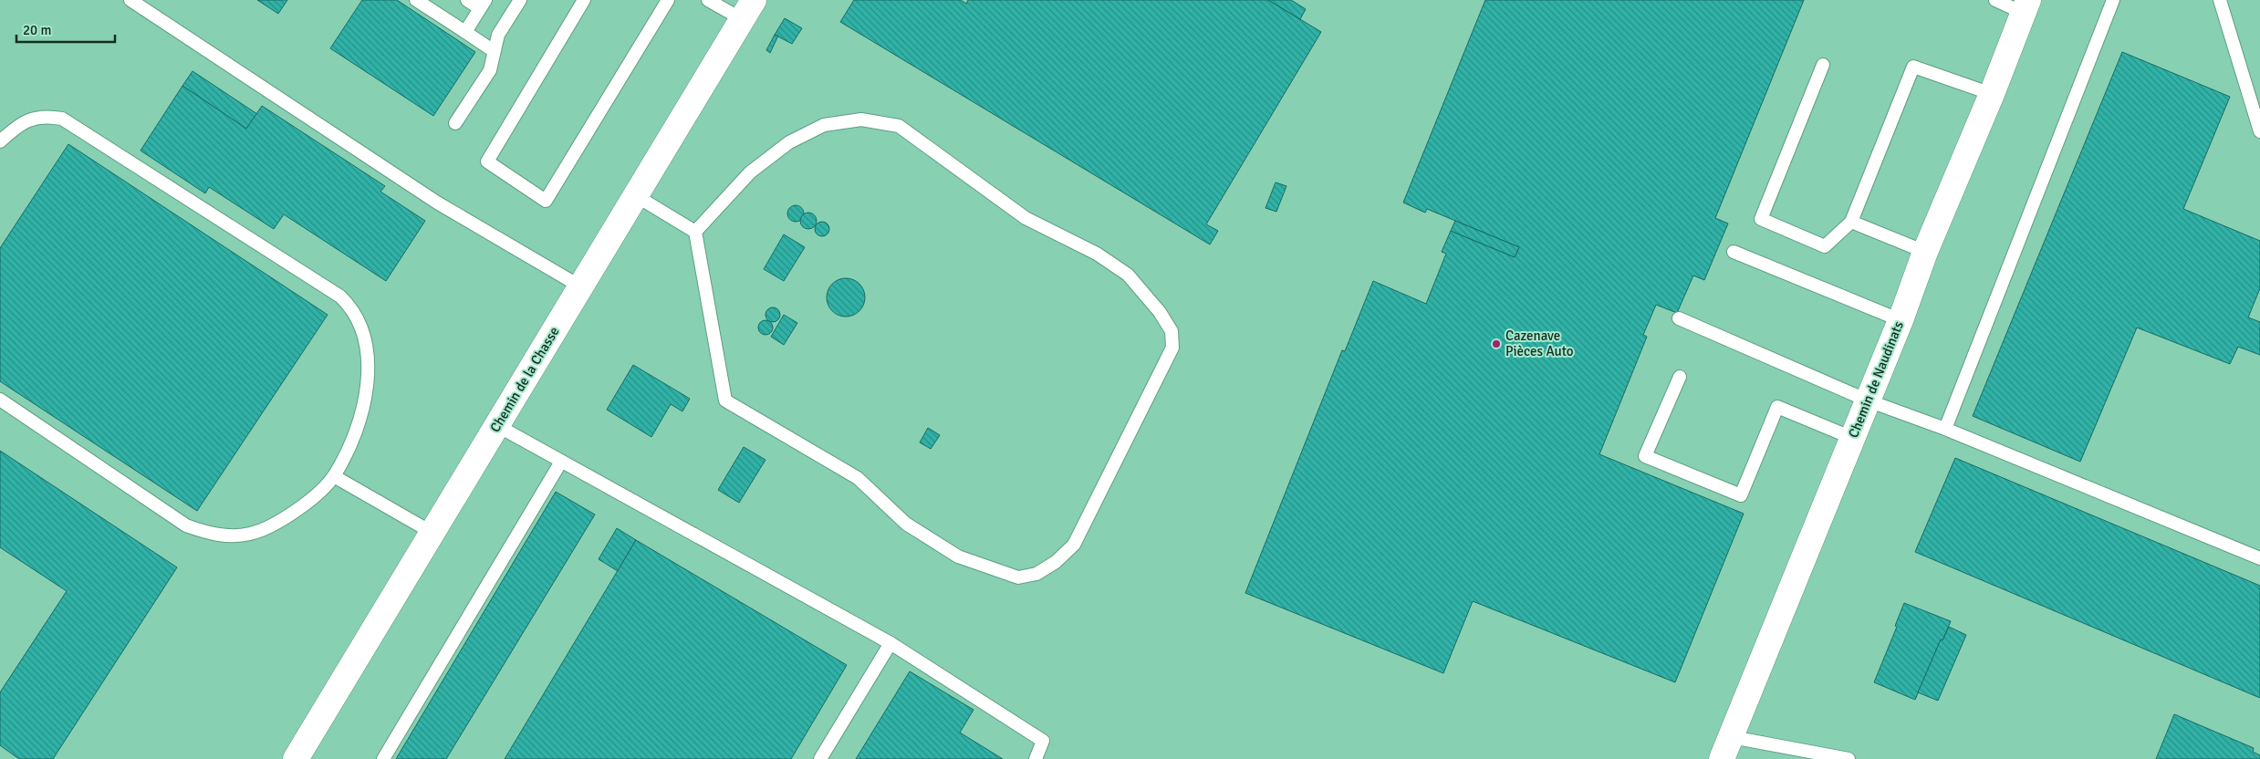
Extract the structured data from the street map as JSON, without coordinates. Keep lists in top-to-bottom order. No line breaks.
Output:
{"streets":{"street":["Chemin de la Chasse","Chemin de Naudinats"]},"places":["Cazenave Pièces Auto"],"scale_bar":"20 m"}
